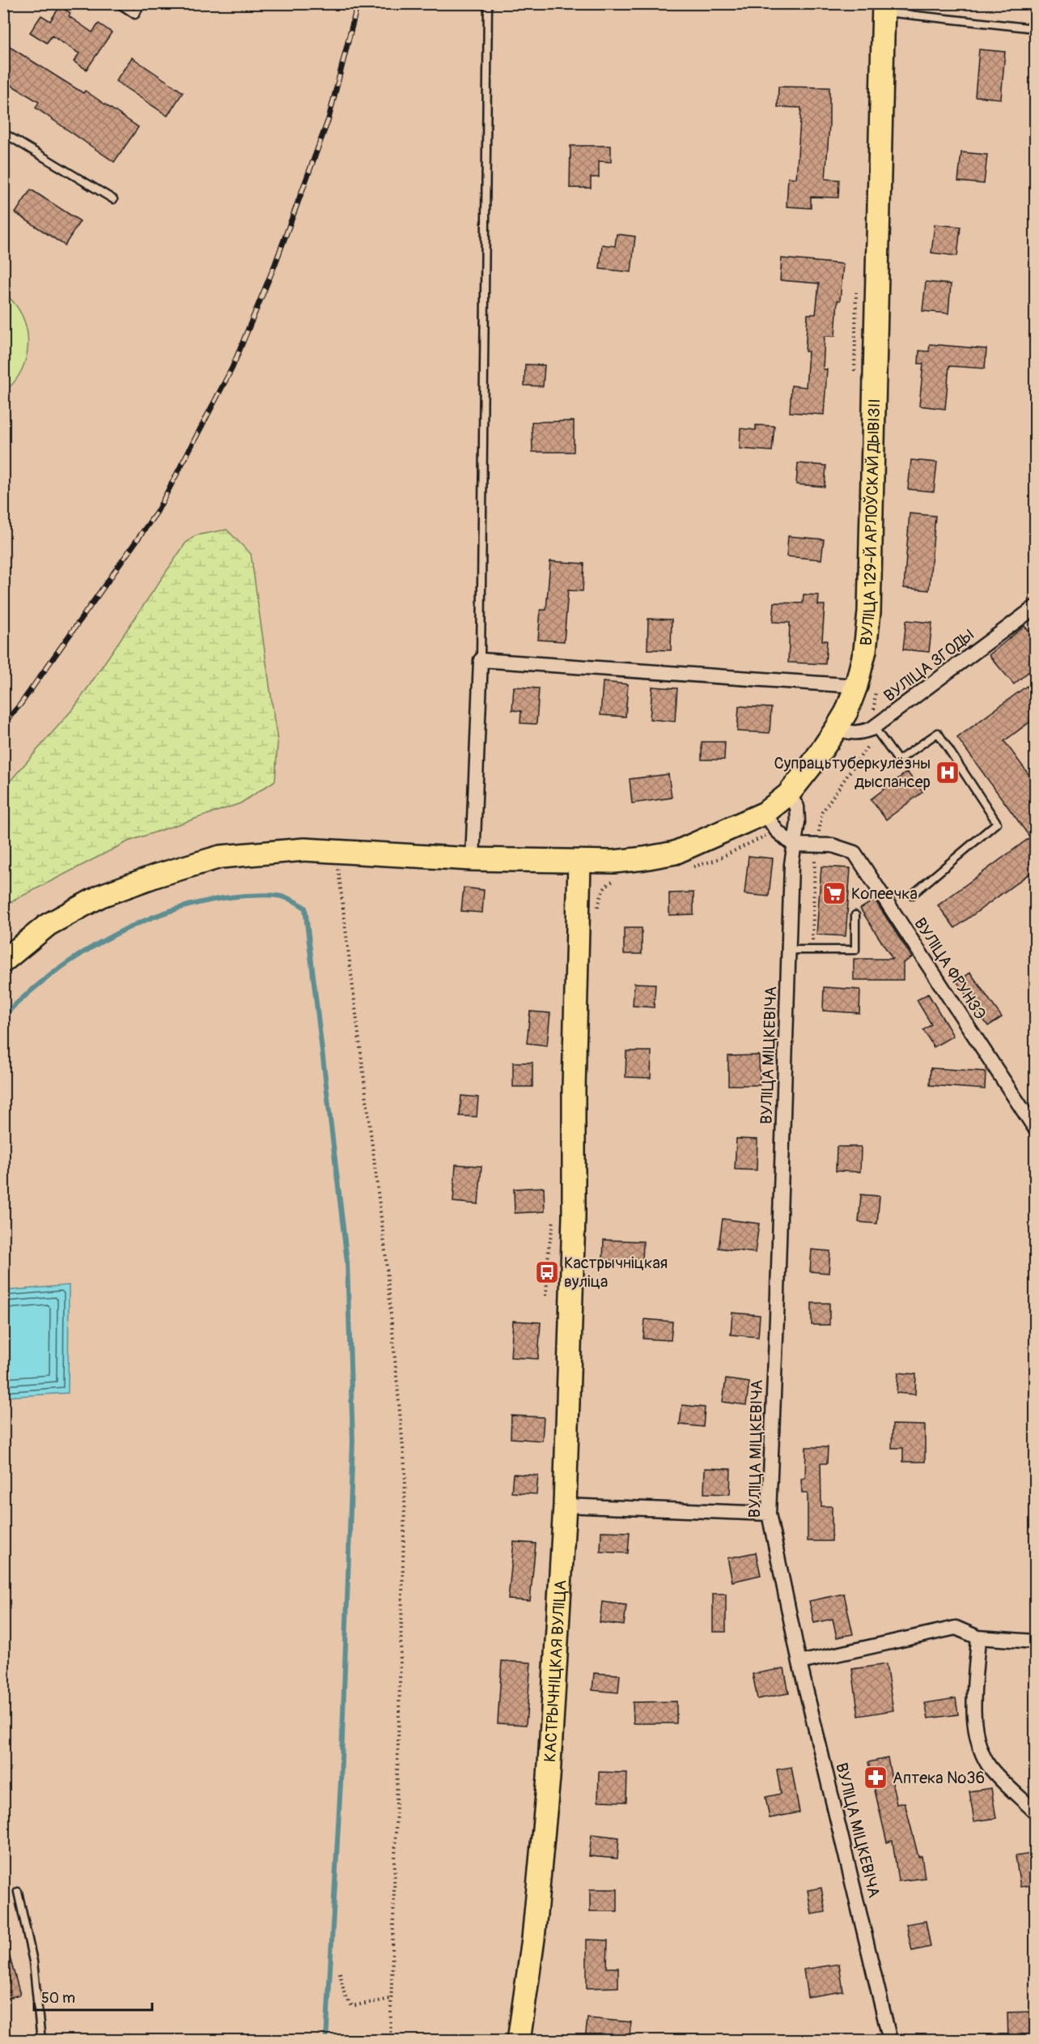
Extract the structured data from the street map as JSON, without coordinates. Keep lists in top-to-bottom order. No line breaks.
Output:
{"streets":{"main road":["ВУЛІЦА 129-Й АРЛОЎСКАЙ ДЫВІЗІІ","КАСТРЫЧНІЦКАЯ ВУЛІЦА"],"street":["ВУЛІЦА ЗГОДЫ","ВУЛІЦА ФРУНЗЭ","ВУЛІЦА МІЦКЕВІЧА"]},"crossings":[["ВУЛІЦА 129-Й АРЛОЎСКАЙ ДЫВІЗІІ","ВУЛІЦА ЗГОДЫ"],["ВУЛІЦА 129-Й АРЛОЎСКАЙ ДЫВІЗІІ","ВУЛІЦА МІЦКЕВІЧА"],["ВУЛІЦА 129-Й АРЛОЎСКАЙ ДЫВІЗІІ","КАСТРЫЧНІЦКАЯ ВУЛІЦА"],["ВУЛІЦА ФРУНЗЭ","ВУЛІЦА МІЦКЕВІЧА"]],"places":{"hospital":["Супрацьтуберкулёзны дыспансер"],"supermarket":["Копеечка"],"bus stop":["Кастрычніцкая вуліца"],"pharmacy":["Аптека №36"]},"scale_bar":"50 m"}
